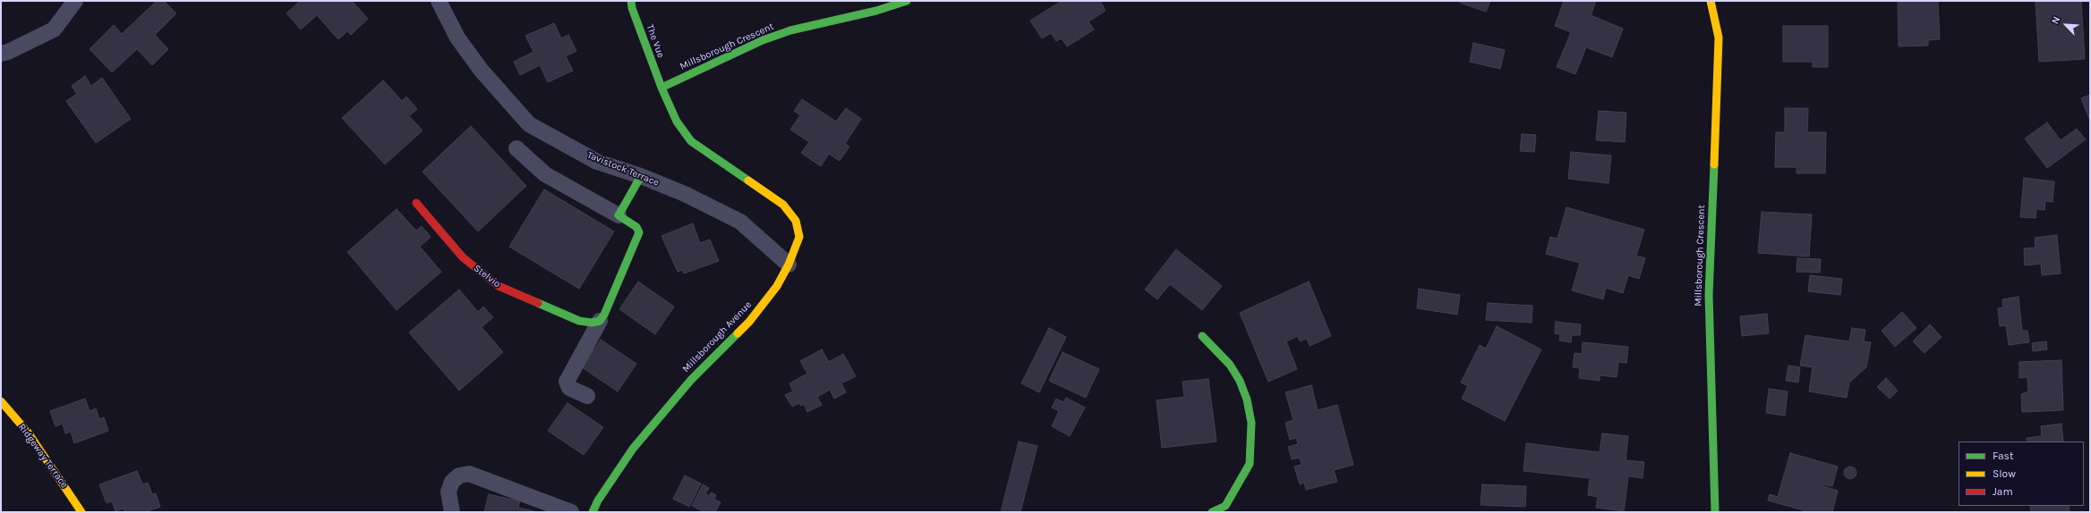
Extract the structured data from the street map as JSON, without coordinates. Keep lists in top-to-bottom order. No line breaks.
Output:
{"streets":{"street":["The Vue","Millsborough Crescent","Tavistock Terrace","Stelvio","Millsborough Avenue","Ridgeway Terrace"]},"crossings":[["The Vue","Millsborough Crescent"],["The Vue","Millsborough Avenue"],["Millsborough Crescent","Millsborough Avenue"],["Tavistock Terrace","Millsborough Avenue"]],"legend":["Fast","Slow","Jam"],"north":"top left"}
